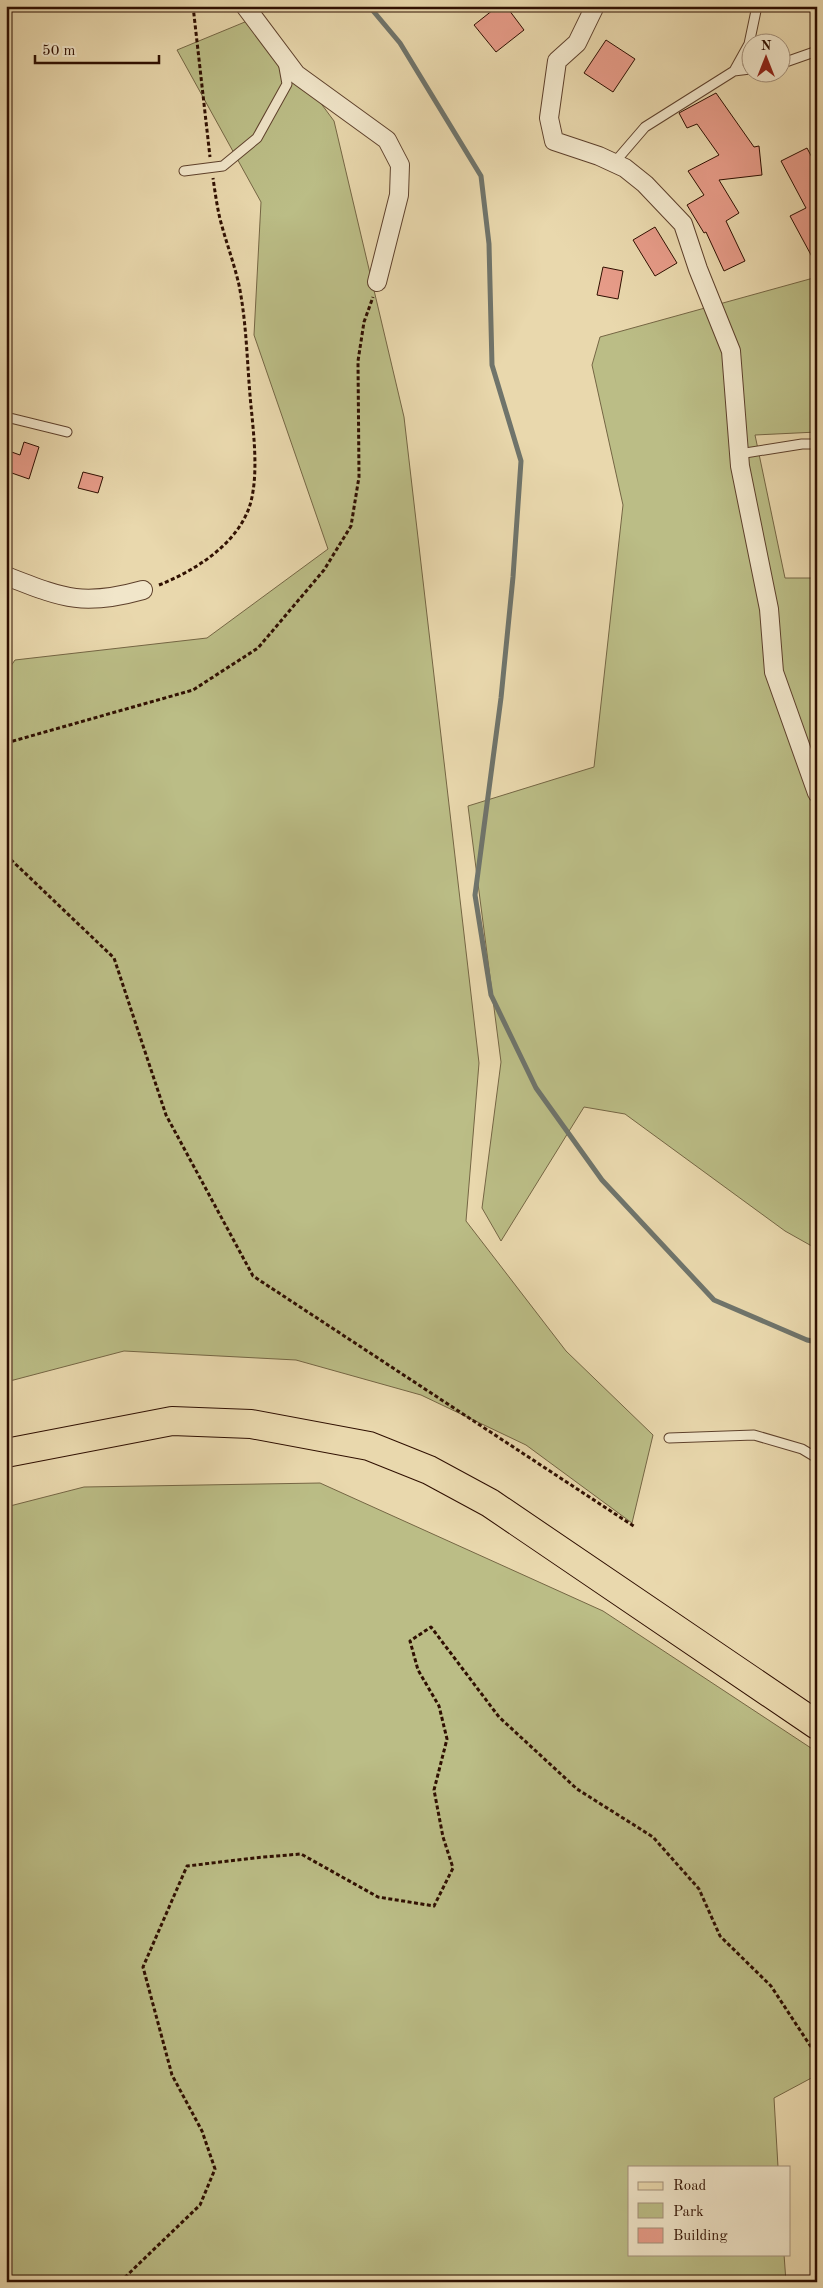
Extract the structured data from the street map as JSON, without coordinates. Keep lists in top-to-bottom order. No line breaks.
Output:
{"legend":["Road","Park","Building"],"scale_bar":"50 m","north":"top"}
